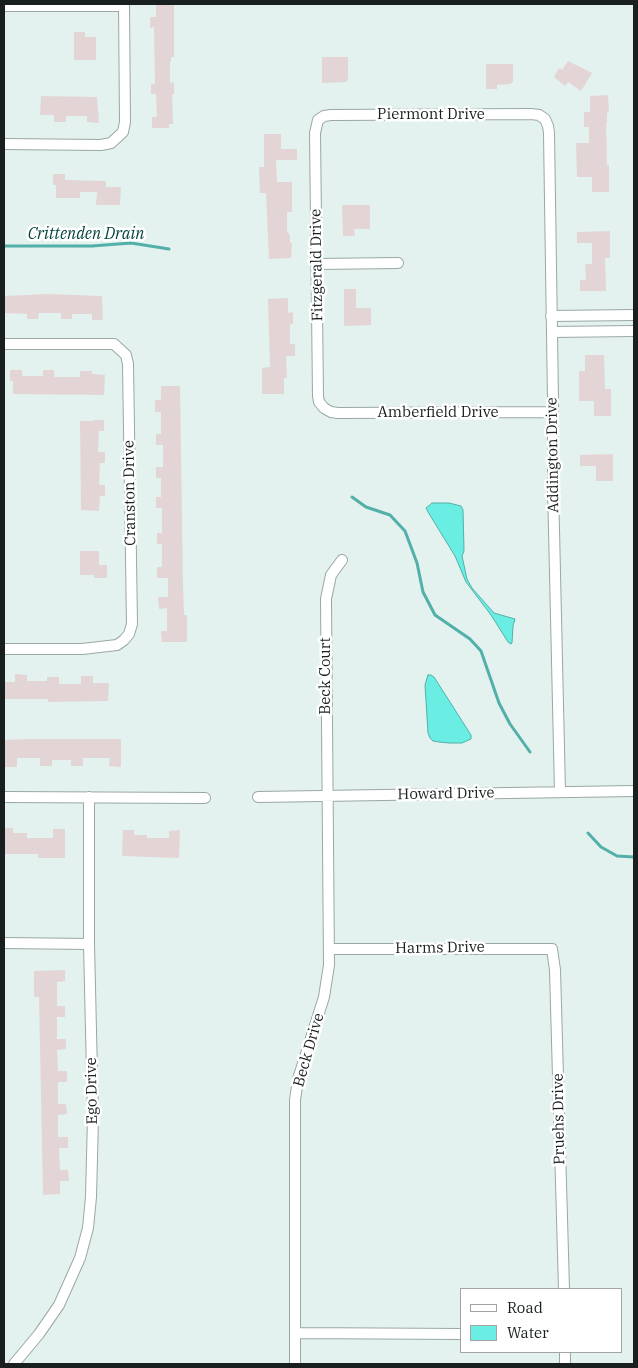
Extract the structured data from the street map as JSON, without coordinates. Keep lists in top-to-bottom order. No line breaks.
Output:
{"streets":{"street":["Piermont Drive","Fitzgerald Drive","Amberfield Drive","Addington Drive","Cranston Drive","Beck Court","Howard Drive","Harms Drive","Beck Drive","Ego Drive","Pruehs Drive"]},"crossings":[["Piermont Drive","Fitzgerald Drive"],["Piermont Drive","Addington Drive"],["Fitzgerald Drive","Amberfield Drive"],["Amberfield Drive","Addington Drive"],["Addington Drive","Howard Drive"],["Beck Court","Howard Drive"],["Beck Court","Beck Drive"],["Howard Drive","Beck Drive"],["Harms Drive","Beck Drive"],["Harms Drive","Pruehs Drive"]],"water":["Crittenden Drain"],"legend":["Road","Water"]}
